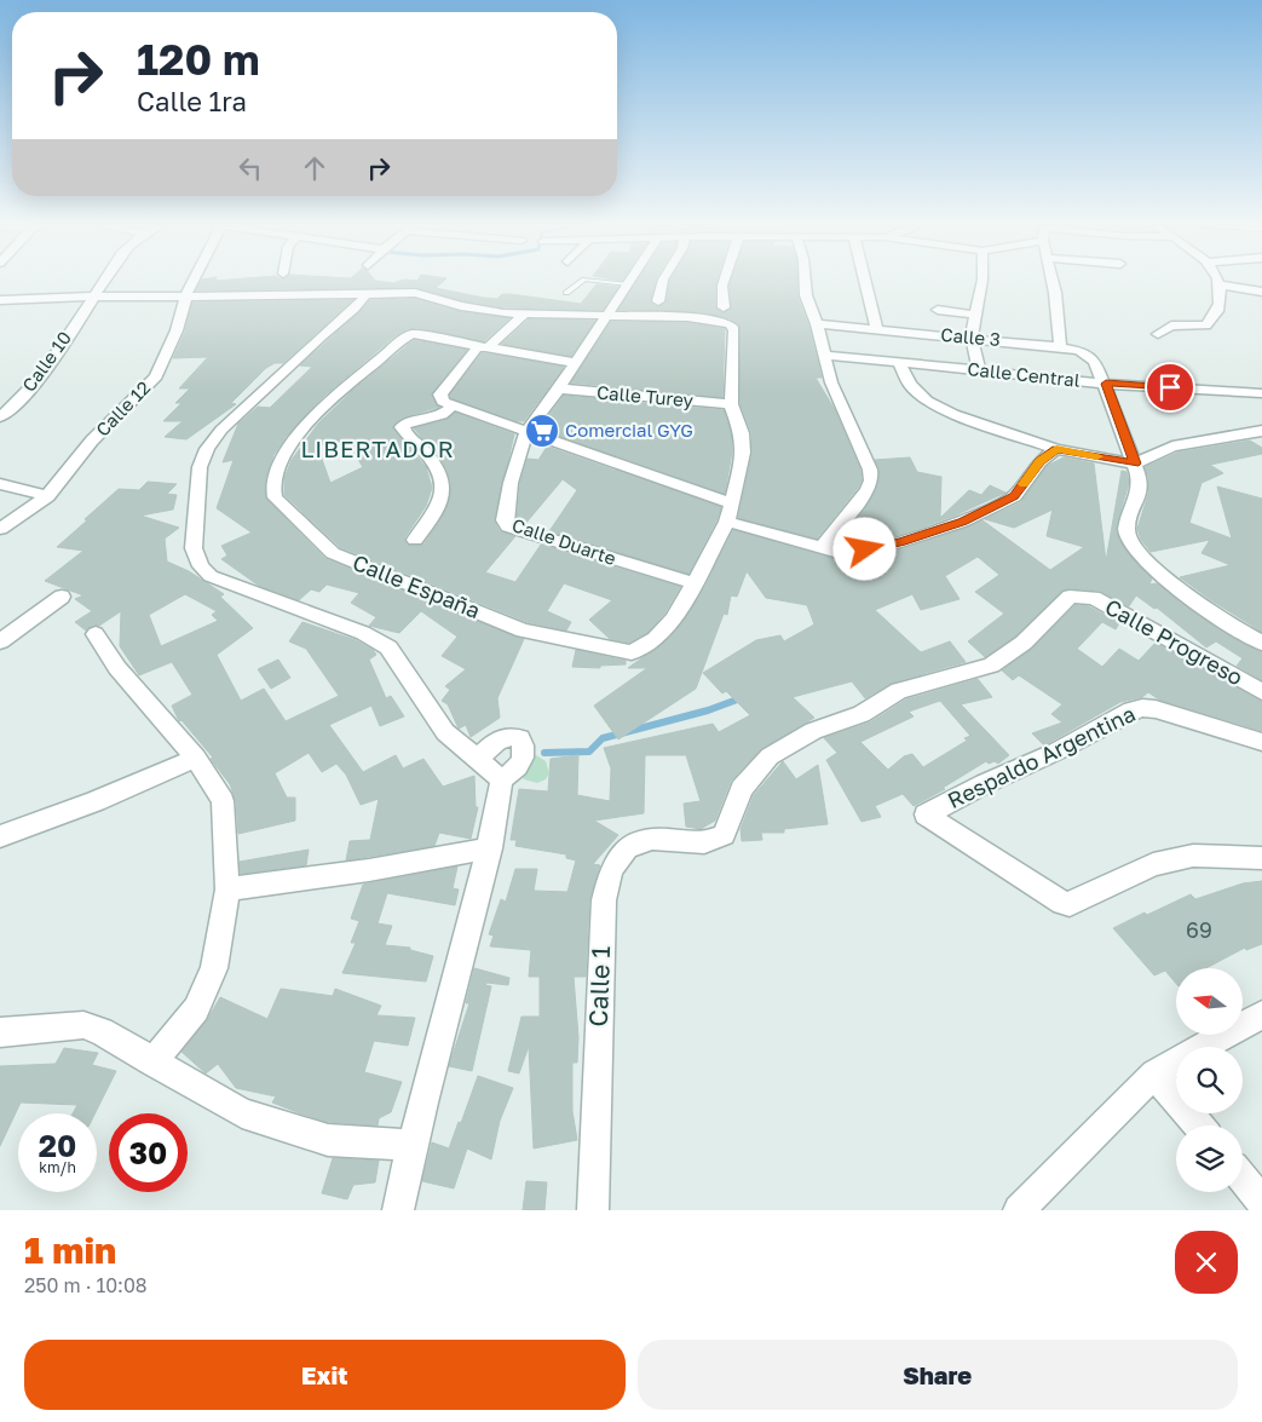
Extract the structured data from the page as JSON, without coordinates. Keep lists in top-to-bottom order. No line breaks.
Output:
{"streets":{"street":["Calle 3","Calle 10","Calle Central","Calle Turey","Calle 12","Calle Duarte","Calle España","Calle Progreso","Respaldo Argentina","Calle 1"]},"crossings":[["Calle 3","Calle Central"],["Calle Turey","Calle Duarte"],["Calle Turey","Calle España"],["Calle Duarte","Calle España"],["Calle Progreso","Calle 1"]],"districts":["LIBERTADOR"],"places":{"supermarket":["Comercial GYG"]},"house_numbers":["69"],"north":"left","page":{"turn":["120 m","Calle 1ra"],"speed":"20 km/h","limit":"30","heading":["1 min","250 m · 10:08"],"buttons":["Exit","Share"]}}
